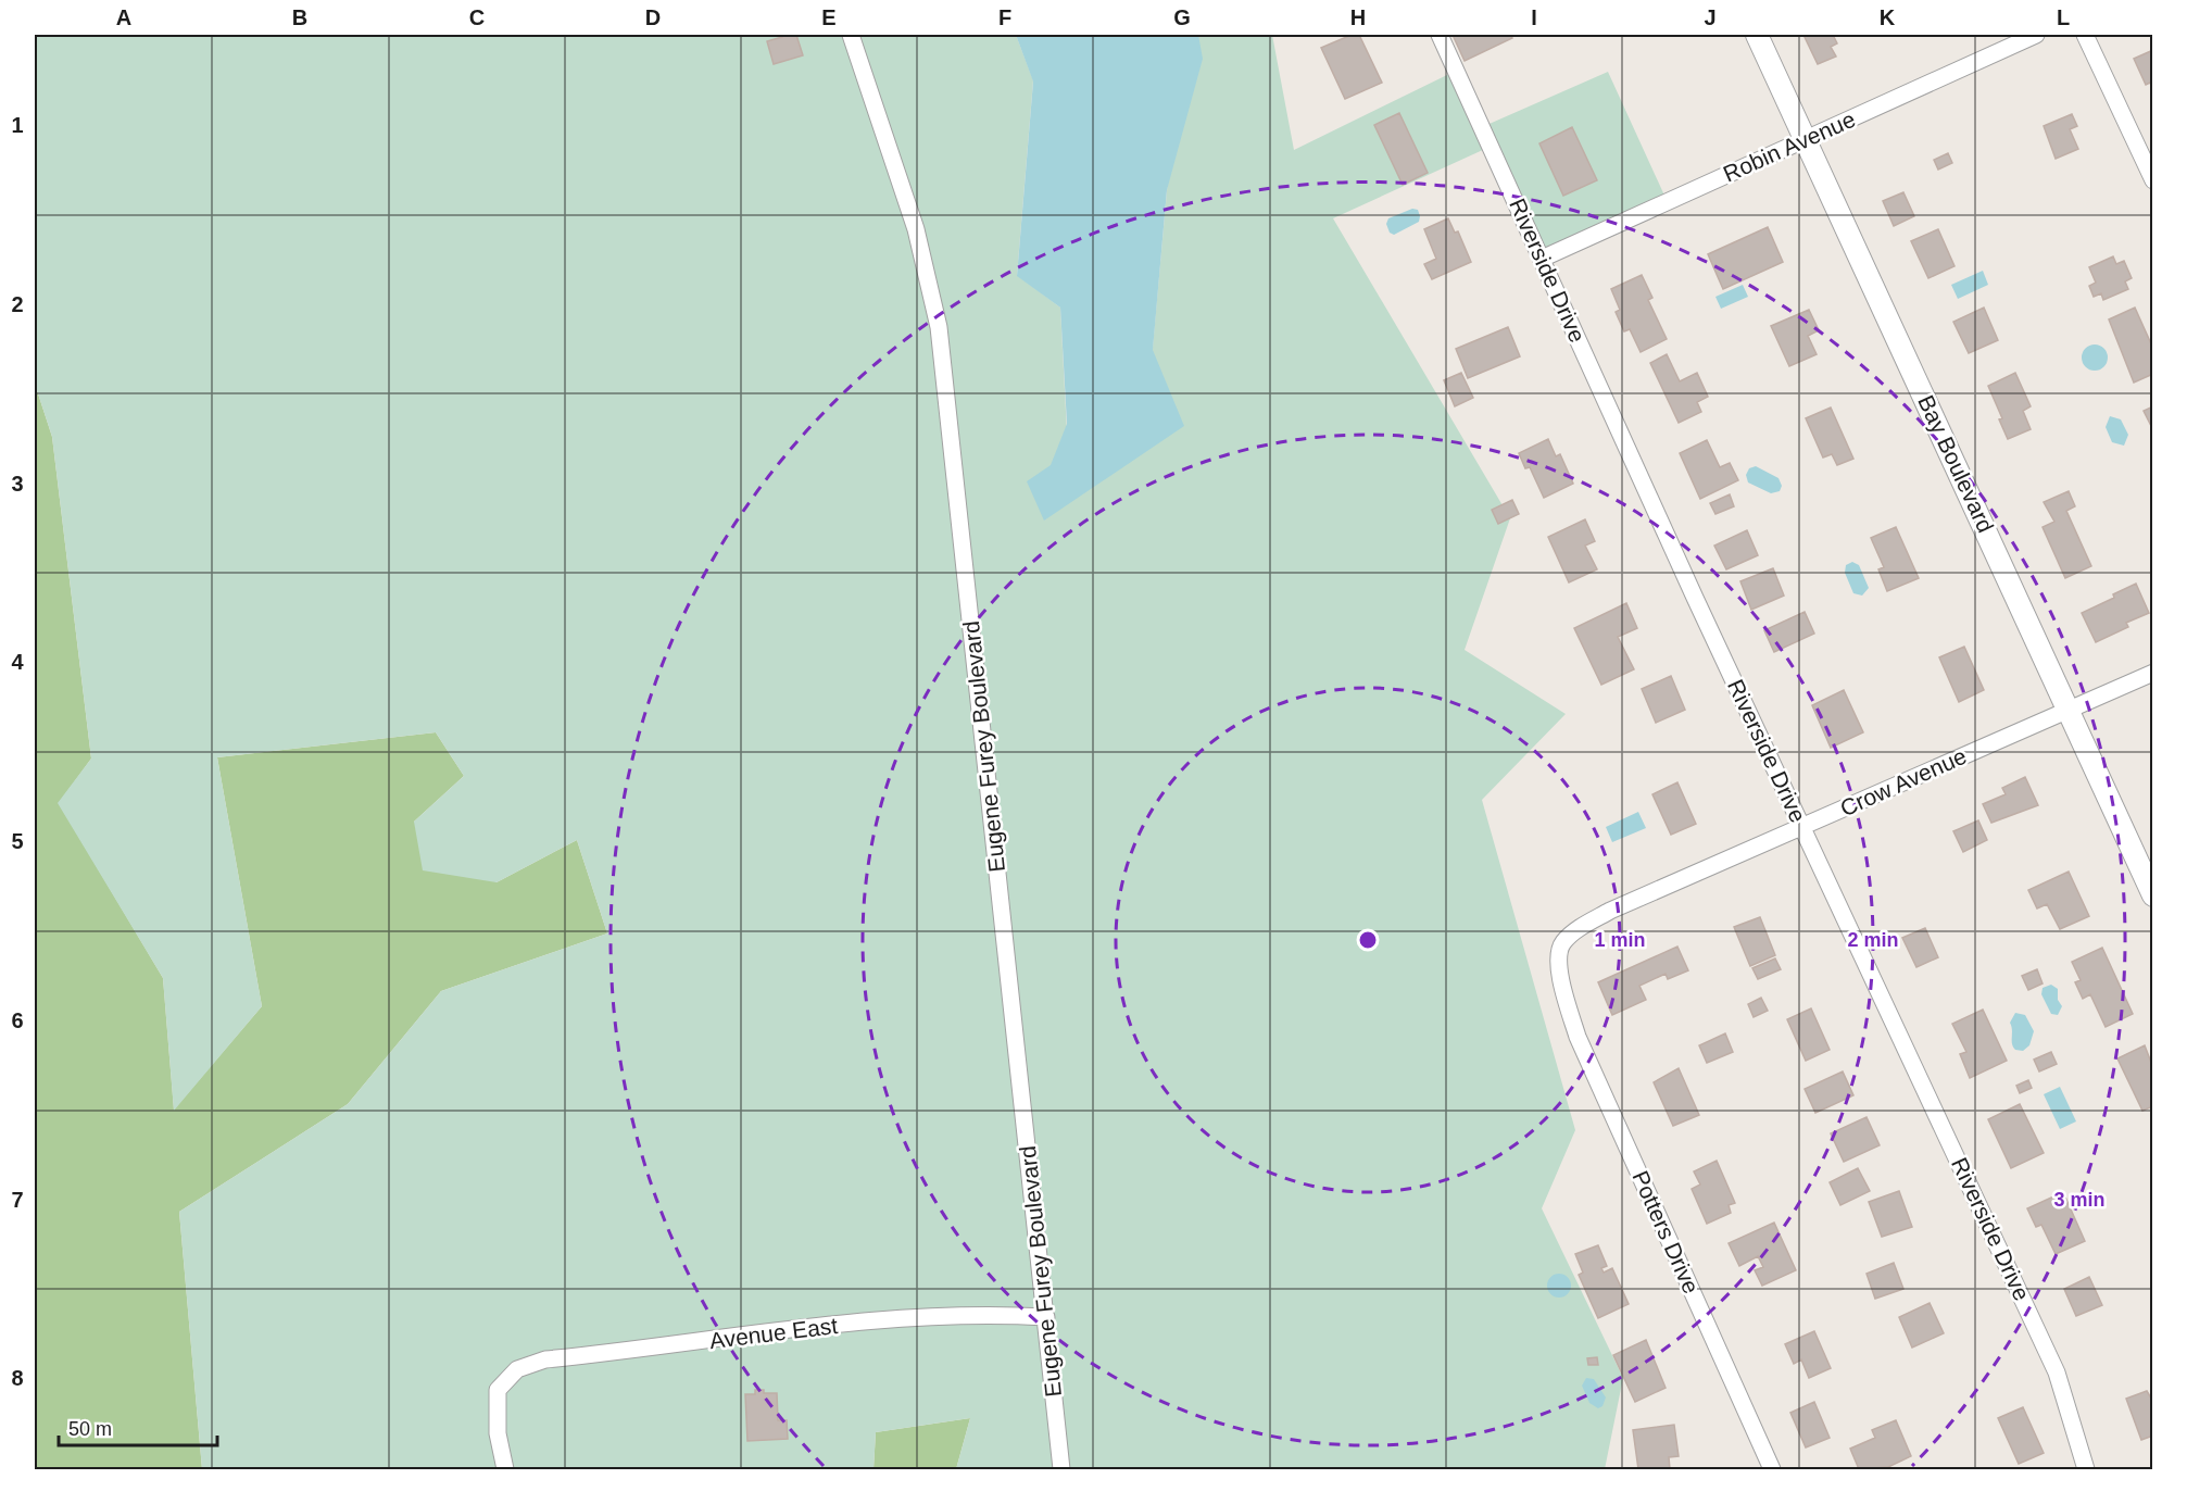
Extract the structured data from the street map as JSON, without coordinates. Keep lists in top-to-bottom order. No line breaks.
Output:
{"streets":{"street":["Robin Avenue","Riverside Drive","Bay Boulevard","Eugene Furey Boulevard","Crow Avenue","Potters Drive","Avenue East"]},"crossings":[["Robin Avenue","Riverside Drive"],["Robin Avenue","Bay Boulevard"],["Riverside Drive","Crow Avenue"],["Bay Boulevard","Crow Avenue"],["Eugene Furey Boulevard","Avenue East"],["Crow Avenue","Potters Drive"]],"scale_bar":"50 m","grid":{"columns":["A","B","C","D","E","F","G","H","I","J","K","L"],"rows":["1","2","3","4","5","6","7","8"]},"rings":["1 min","2 min","3 min"]}
